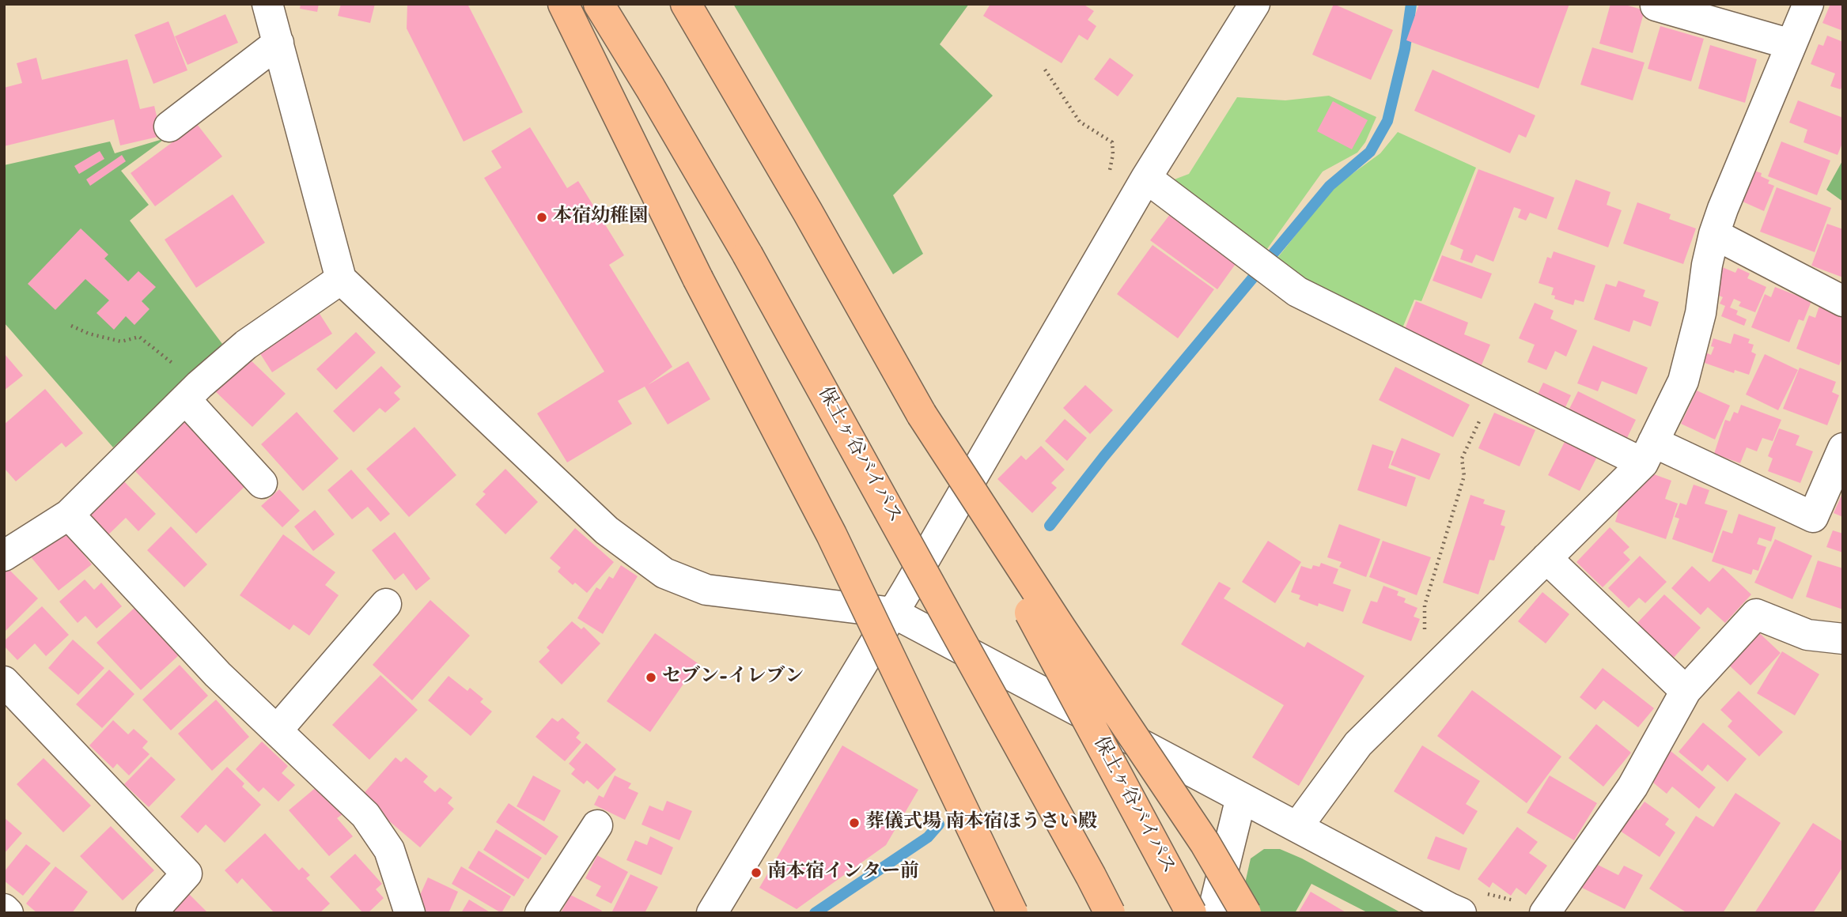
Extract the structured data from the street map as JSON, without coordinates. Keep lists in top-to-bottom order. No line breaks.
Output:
{"streets":{"highway":["保土ヶ谷バイパス"]},"places":["本宿幼稚園","セブン-イレブン","葬儀式場 南本宿ほうさい殿","南本宿インター前"]}
